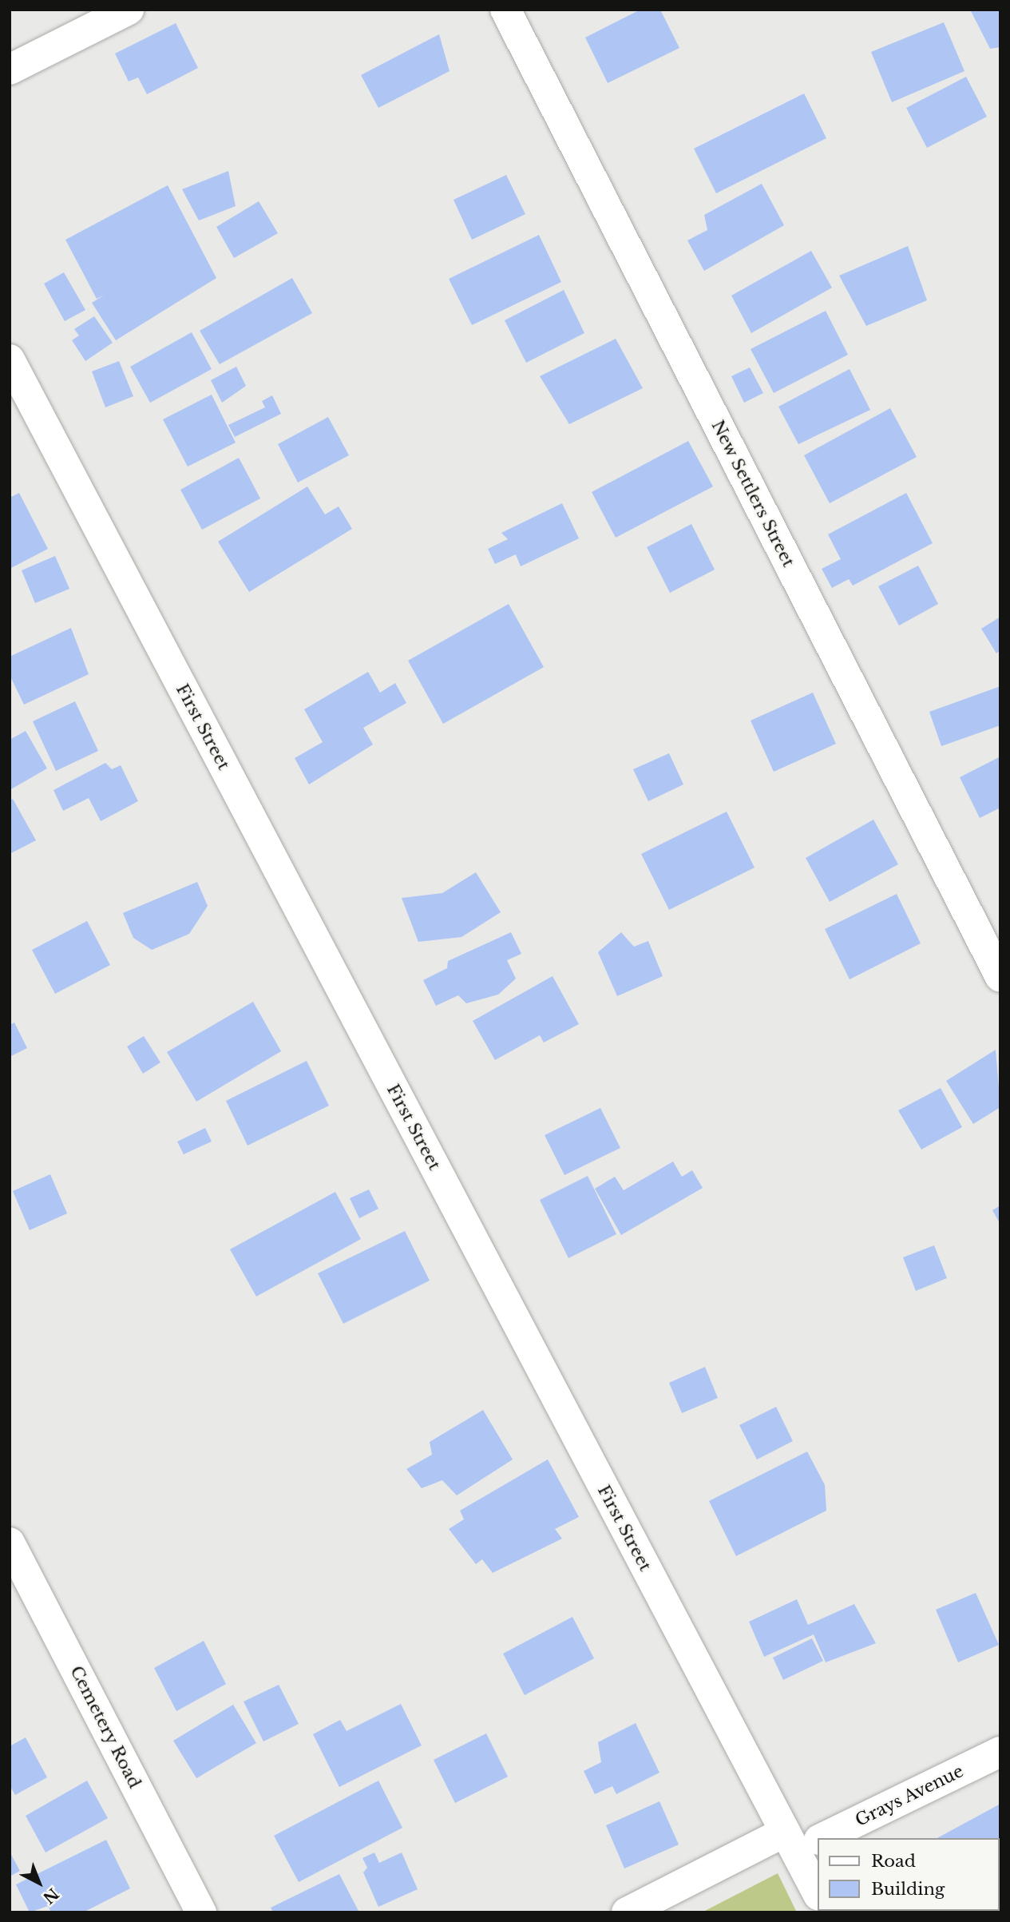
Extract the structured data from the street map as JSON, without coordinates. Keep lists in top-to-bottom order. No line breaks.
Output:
{"streets":{"street":["New Settlers Street","First Street","Cemetery Road","Grays Avenue"]},"crossings":[["First Street","Grays Avenue"]],"legend":["Road","Building"],"north":"bottom right"}
